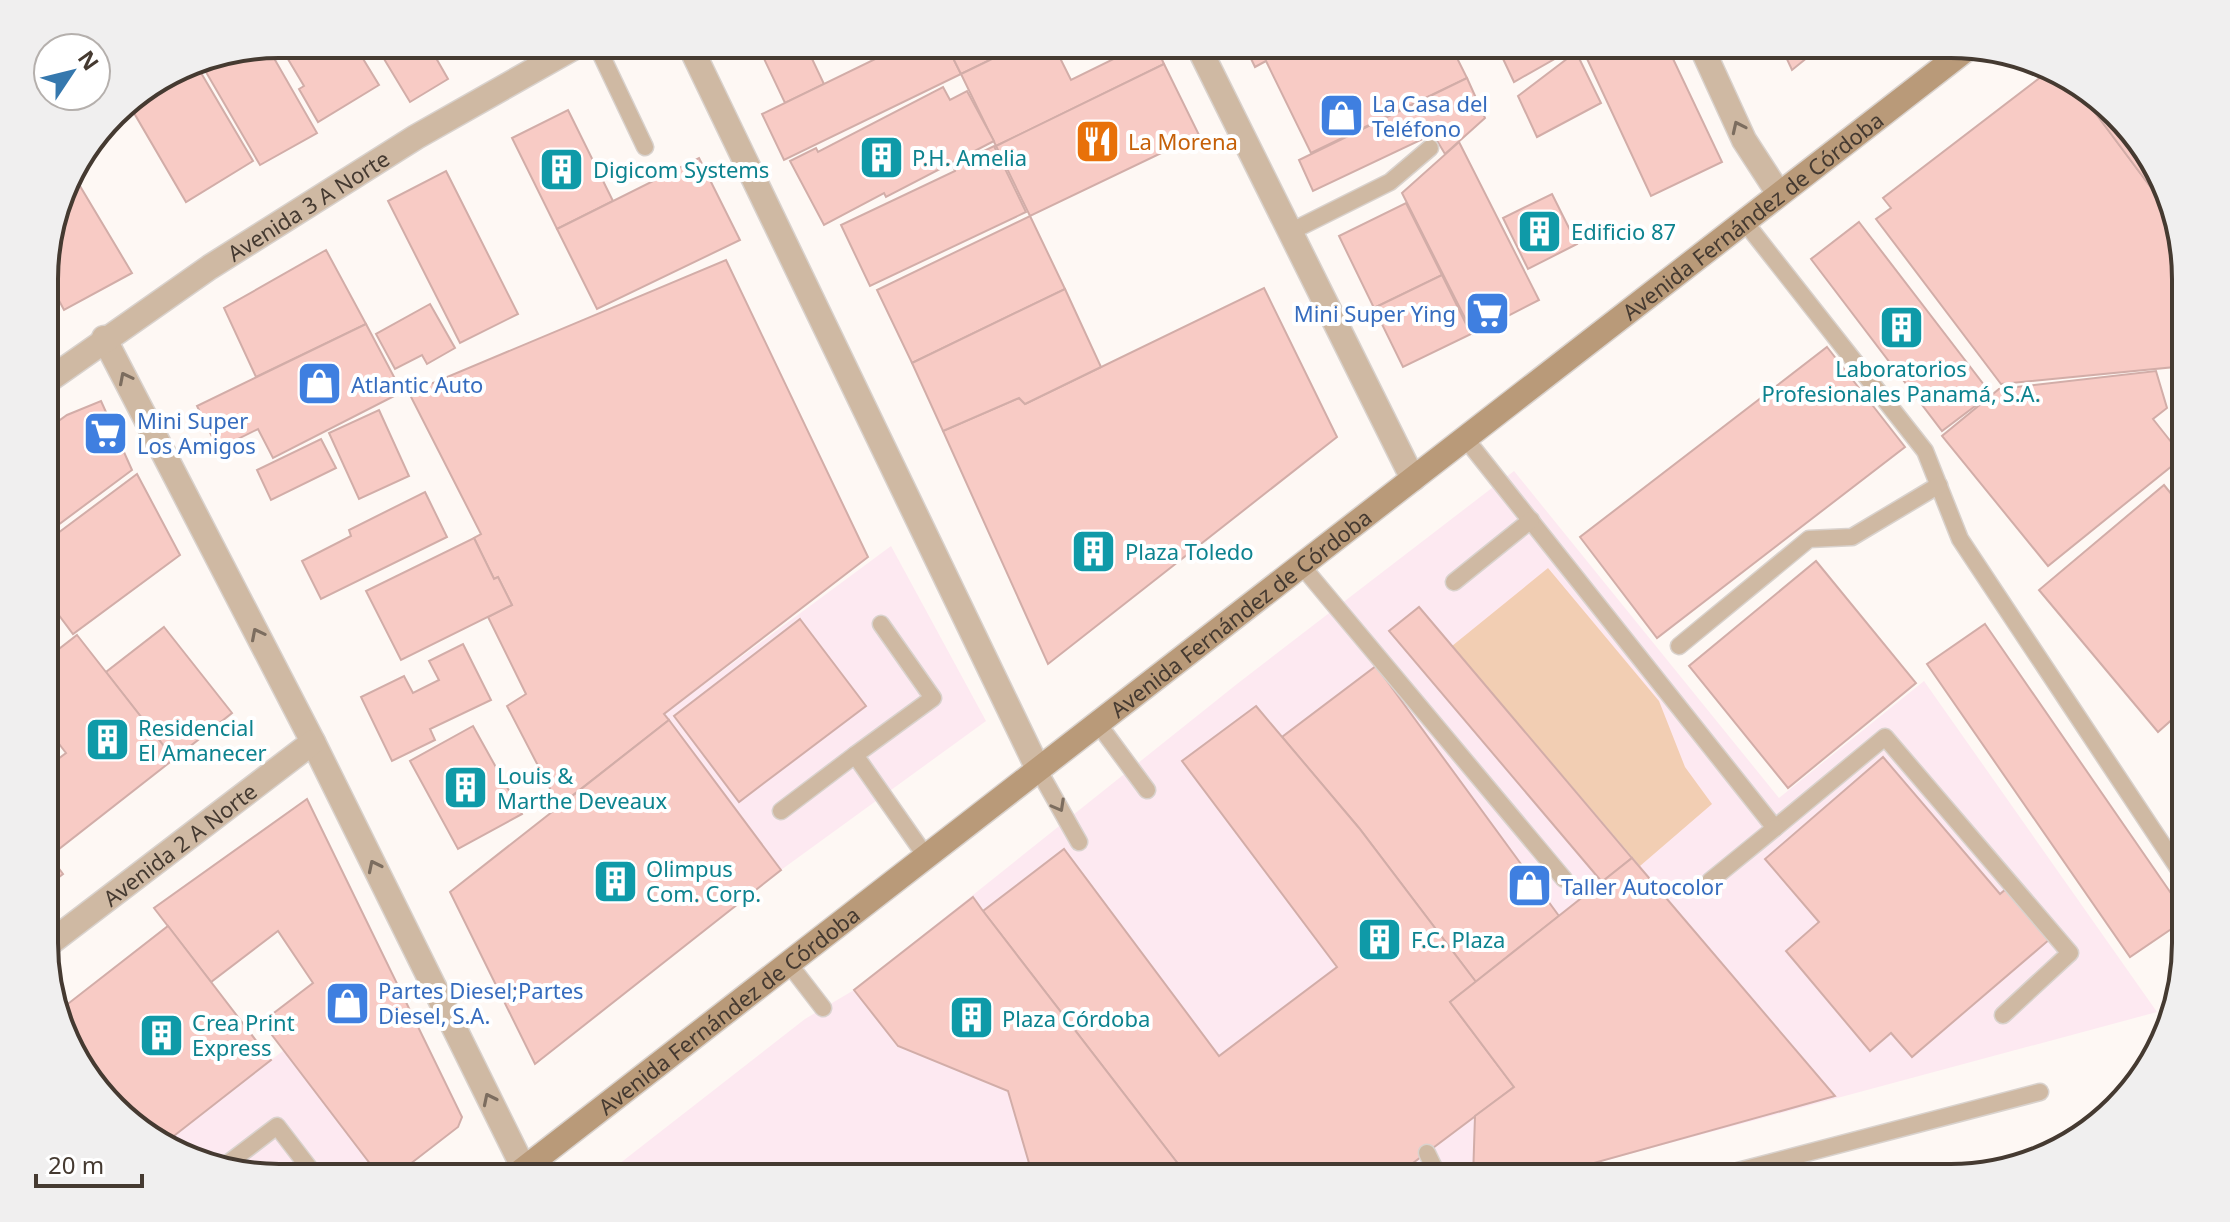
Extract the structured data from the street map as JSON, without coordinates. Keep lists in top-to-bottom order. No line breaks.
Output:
{"streets":{"main road":["Avenida Fernández de Córdoba"],"street":["Avenida 3 A Norte","Avenida 2 A Norte"]},"places":{"shop":["La Casa del Teléfono","Atlantic Auto","Taller Autocolor","Partes Diesel;Partes Diesel, S.A."],"restaurant":["La Morena"],"building":["P.H. Amelia","Digicom Systems","Edificio 87","Laboratorios Profesionales Panamá, S.A.","Plaza Toledo","Residencial El Amanecer","Louis & Marthe Deveaux","Olimpus Com. Corp.","F.C. Plaza","Plaza Córdoba","Crea Print Express"],"supermarket":["Mini Super Ying","Mini Super Los Amigos"]},"scale_bar":"20 m","north":"top right"}
